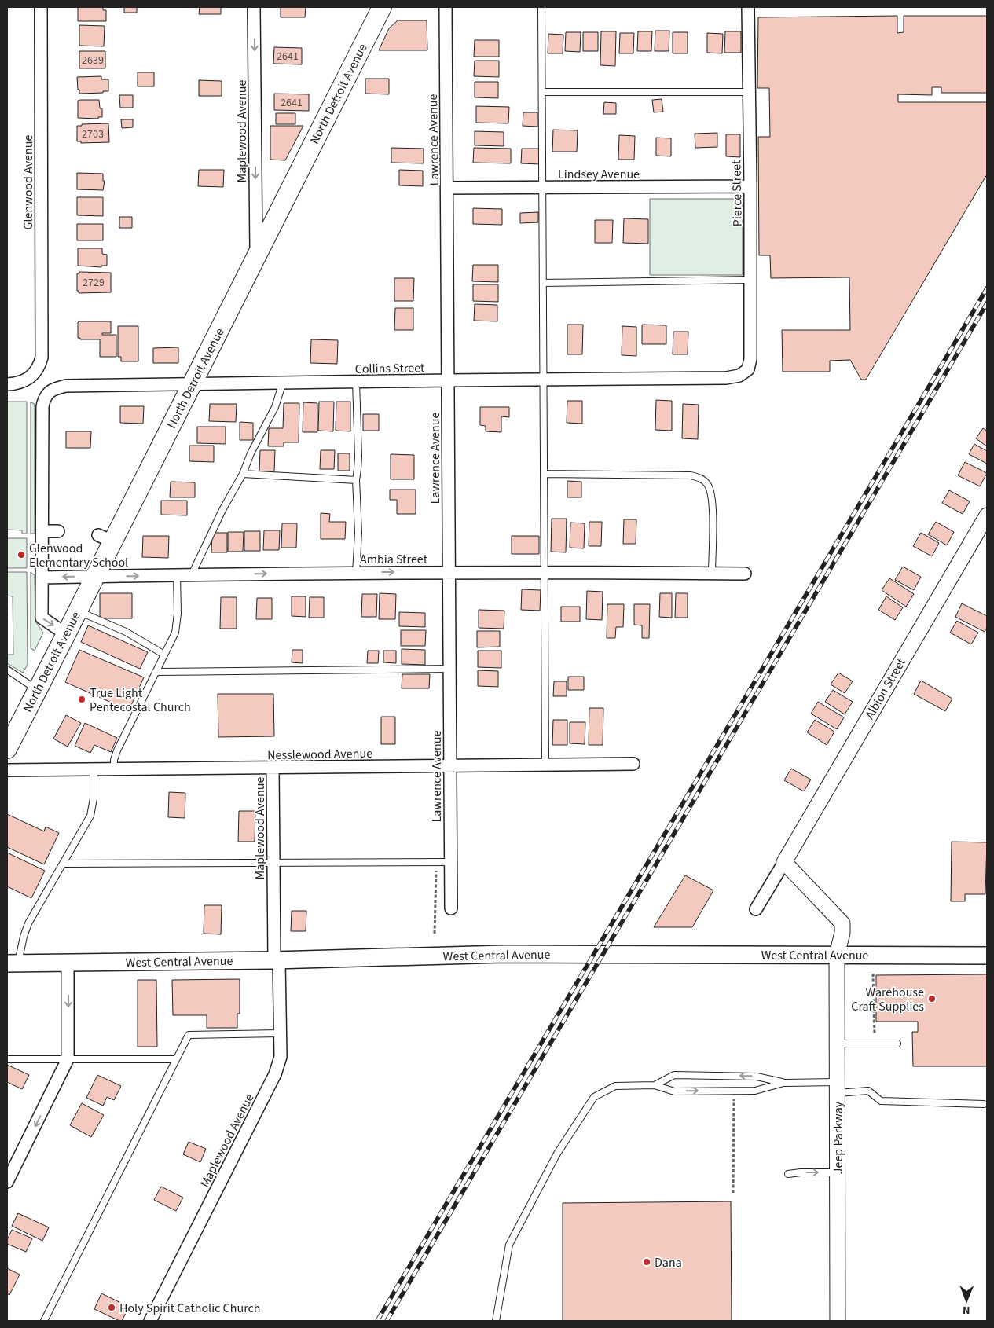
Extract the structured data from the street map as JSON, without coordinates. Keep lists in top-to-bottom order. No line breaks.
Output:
{"streets":{"main road":["North Detroit Avenue","West Central Avenue"],"street":["Maplewood Avenue","Lawrence Avenue","Lindsey Avenue","Glenwood Avenue","Pierce Street","Collins Street","Ambia Street","Albion Street","Nesslewood Avenue","Jeep Parkway"]},"crossings":[["North Detroit Avenue","Maplewood Avenue"],["North Detroit Avenue","Collins Street"],["North Detroit Avenue","Ambia Street"],["Maplewood Avenue","Nesslewood Avenue"],["Maplewood Avenue","West Central Avenue"],["Lawrence Avenue","Lindsey Avenue"],["Lawrence Avenue","Collins Street"],["Lawrence Avenue","Ambia Street"],["Lawrence Avenue","Nesslewood Avenue"],["Lindsey Avenue","Pierce Street"],["Pierce Street","Collins Street"],["West Central Avenue","Jeep Parkway"]],"places":["Glenwood Elementary School","True Light Pentecostal Church","Warehouse Craft Supplies","Dana","Holy Spirit Catholic Church"],"house_numbers":["2641","2639","2641","2703","2729"],"north":"bottom"}
